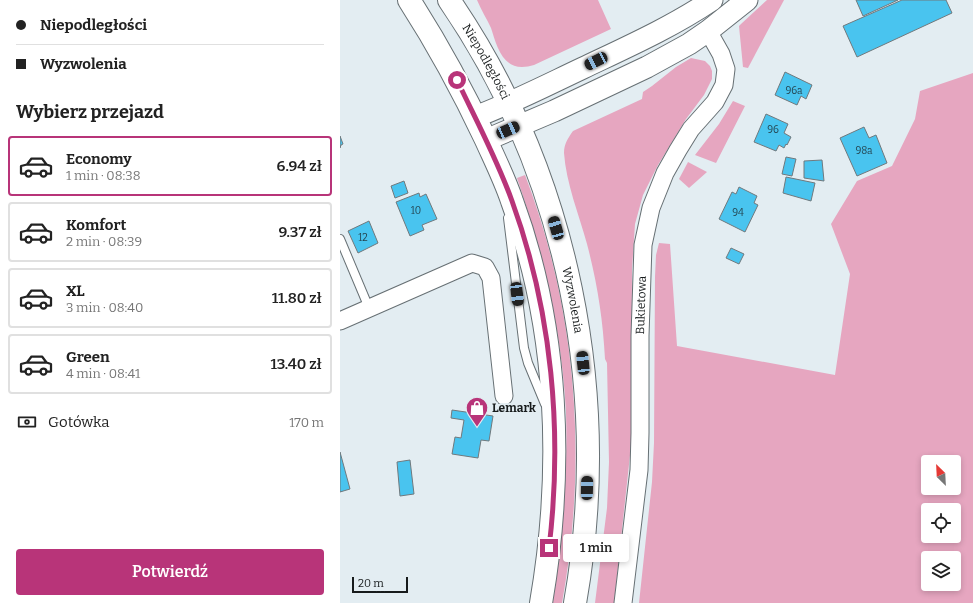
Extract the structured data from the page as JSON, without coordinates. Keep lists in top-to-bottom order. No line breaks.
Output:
{"streets":{"main road":["Niepodległości","Wyzwolenia"],"street":["Bukietowa"]},"crossings":[["Niepodległości","Wyzwolenia"]],"places":{"shop":["Lemark"]},"house_numbers":["96a","96","98a","10","94","12"],"scale_bar":"20 m","north":"top left","page":{"banner":["Niepodległości","Wyzwolenia"],"heading":"Wybierz przejazd","list":[{"name":"Economy","note":"1 min · 08:38","value":"6.94 zł"},{"name":"Komfort","note":"2 min · 08:39","value":"9.37 zł"},{"name":"XL","note":"3 min · 08:40","value":"11.80 zł"},{"name":"Green","note":"4 min · 08:41","value":"13.40 zł"}],"pay":["Gotówka","170 m"],"bubble":"1 min","buttons":"Potwierdź","scale":"20 m"}}
